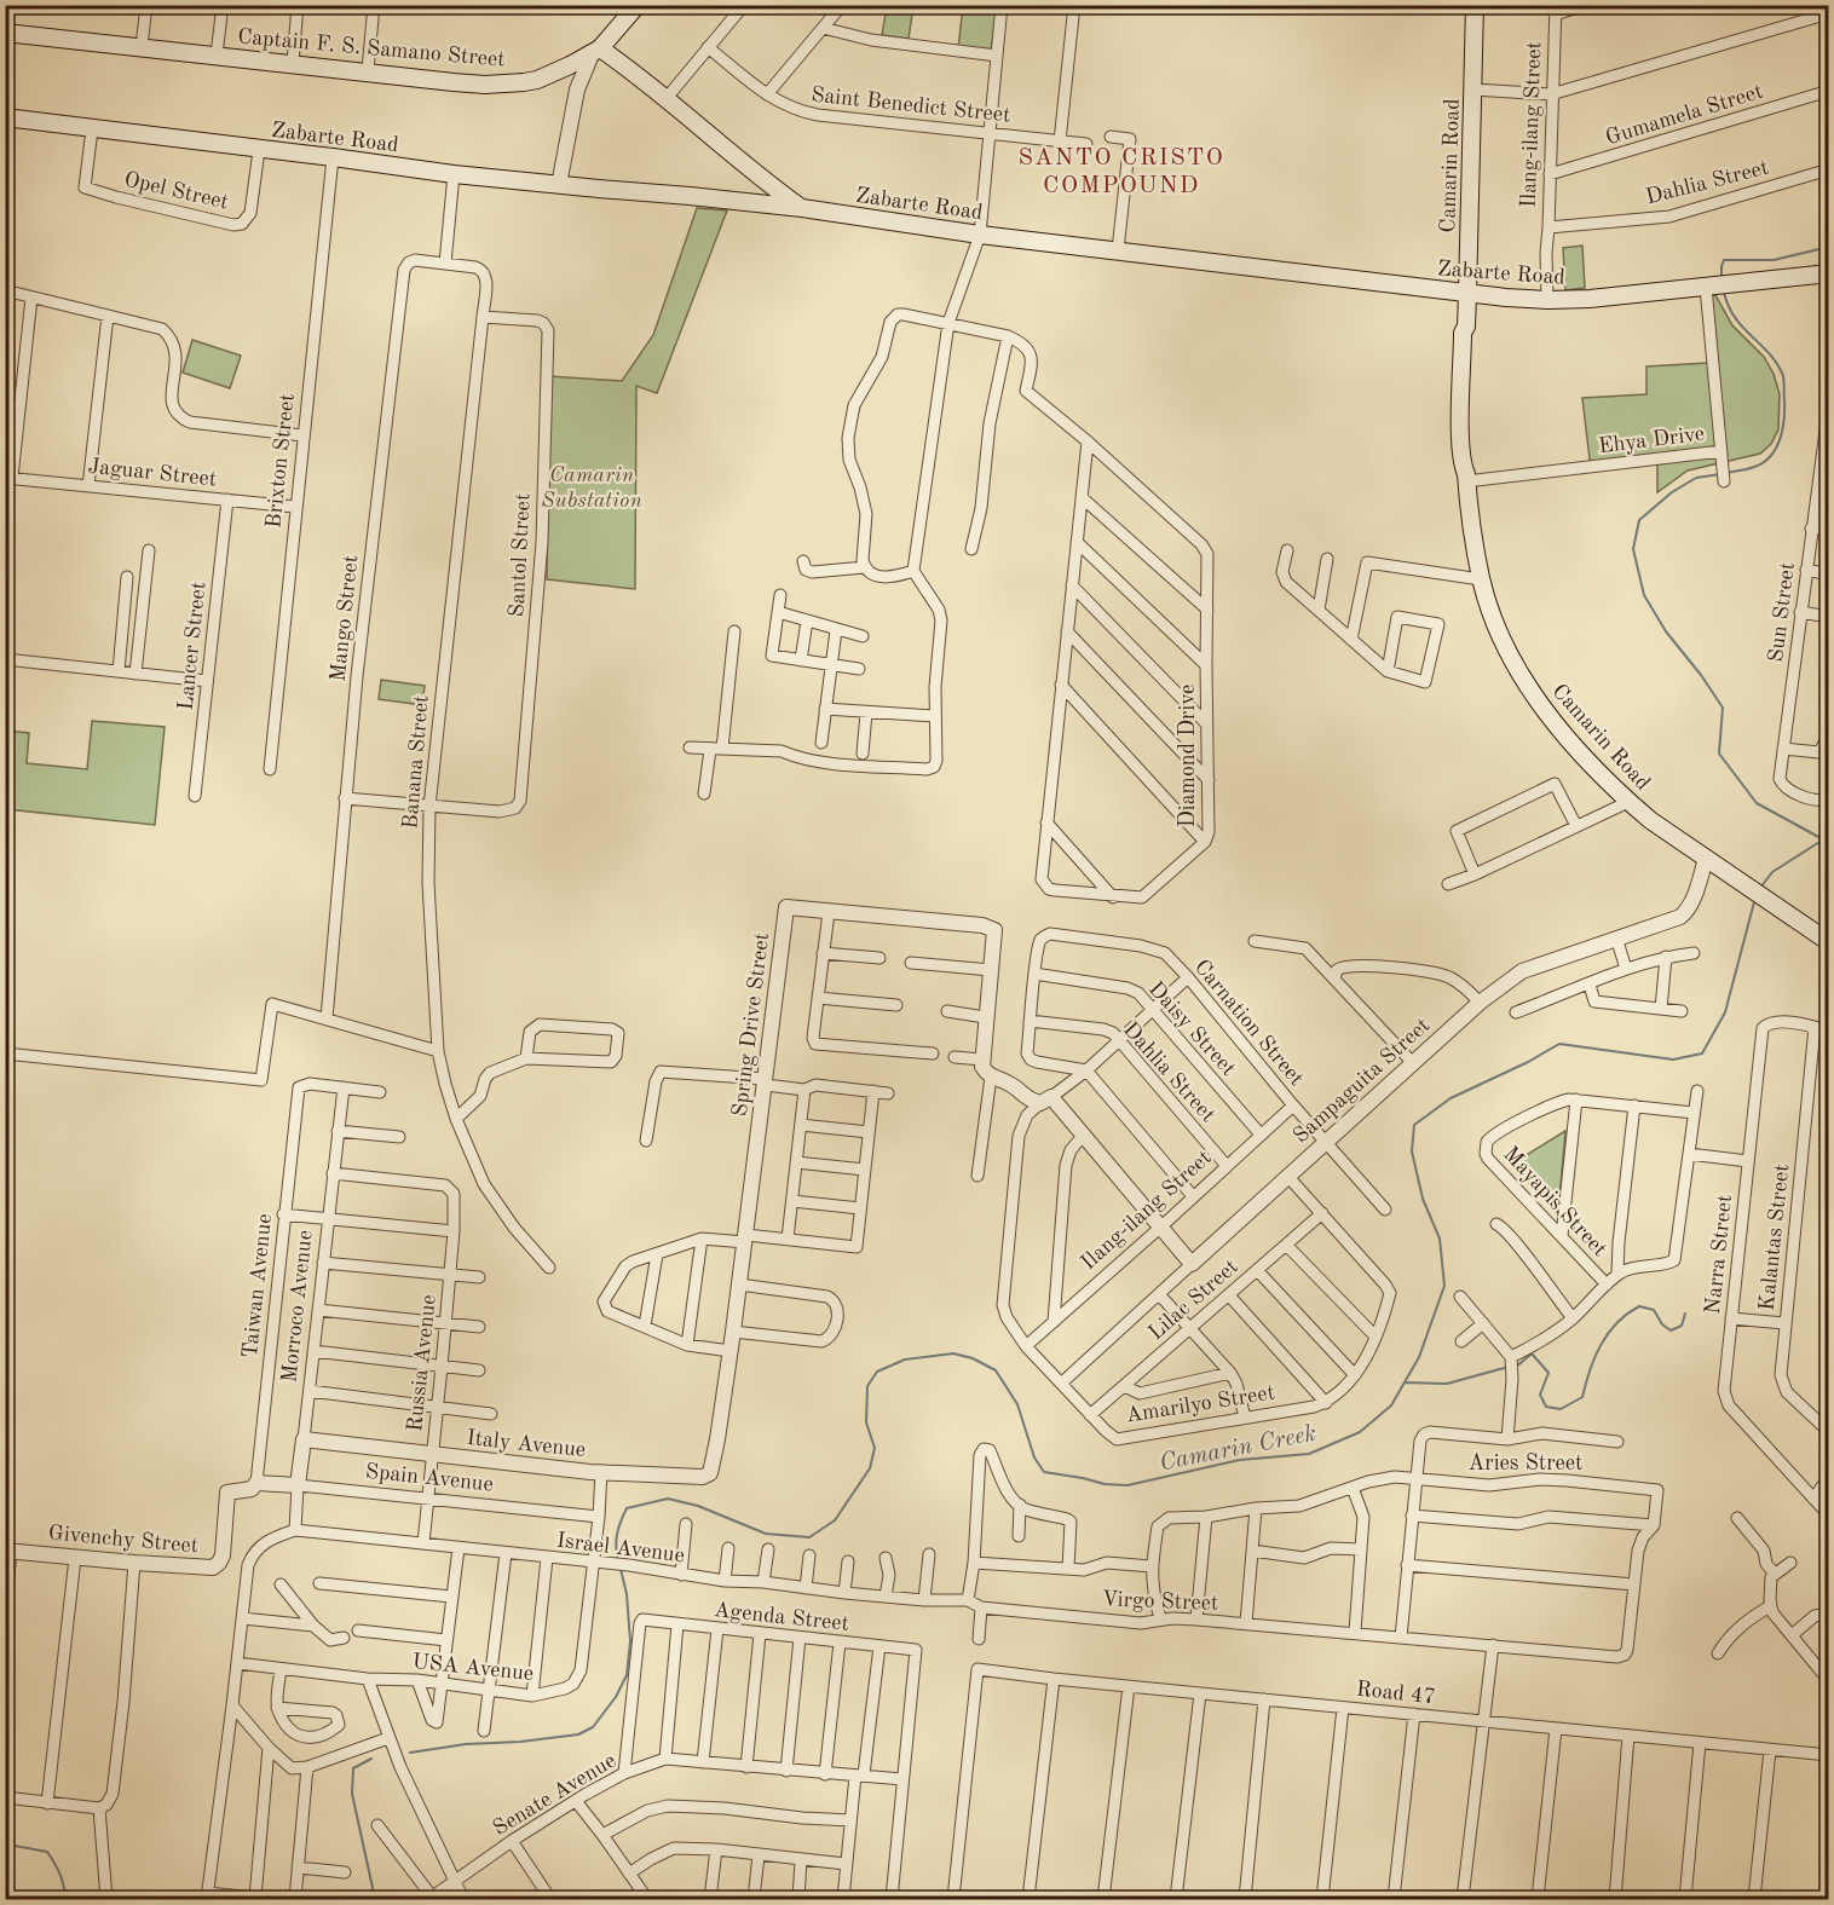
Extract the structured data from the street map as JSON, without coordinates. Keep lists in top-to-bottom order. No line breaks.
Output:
{"streets":{"main road":["Captain F. S. Samano Street","Zabarte Road","Camarin Road"],"street":["Saint Benedict Street","Gumamela Street","Ilang-ilang Street","Dahlia Street","Opel Street","Ehya Drive","Brixton Street","Jaguar Street","Santol Street","Sun Street","Mango Street","Lancer Street","Diamond Drive","Banana Street","Carnation Street","Spring Drive Street","Daisy Street","Sampaguita Street","Mayapis Street","Kalantas Street","Narra Street","Taiwan Avenue","Lilac Street","Morroco Avenue","Russia Avenue","Amarilyo Street","Italy Avenue","Aries Street","Spain Avenue","Givenchy Street","Israel Avenue","Virgo Street","Agenda Street","USA Avenue","Road 47","Senate Avenue"]},"crossings":[["Gumamela Street","Ilang-ilang Street"],["Ilang-ilang Street","Zabarte Road"],["Ilang-ilang Street","Dahlia Street"],["Ilang-ilang Street","Carnation Street"],["Ilang-ilang Street","Daisy Street"],["Ilang-ilang Street","Amarilyo Street"],["Zabarte Road","Camarin Road"],["Zabarte Road","Opel Street"],["Zabarte Road","Ehya Drive"],["Zabarte Road","Brixton Street"],["Camarin Road","Ehya Drive"],["Camarin Road","Sampaguita Street"],["Dahlia Street","Amarilyo Street"],["Brixton Street","Jaguar Street"],["Jaguar Street","Lancer Street"],["Santol Street","Banana Street"],["Mango Street","Banana Street"],["Carnation Street","Daisy Street"],["Carnation Street","Sampaguita Street"],["Carnation Street","Amarilyo Street"],["Spring Drive Street","Italy Avenue"],["Daisy Street","Amarilyo Street"],["Sampaguita Street","Amarilyo Street"],["Kalantas Street","Narra Street"],["Taiwan Avenue","Morroco Avenue"],["Taiwan Avenue","Spain Avenue"],["Taiwan Avenue","Givenchy Street"],["Lilac Street","Amarilyo Street"],["Morroco Avenue","Russia Avenue"],["Morroco Avenue","Italy Avenue"],["Morroco Avenue","Spain Avenue"],["Morroco Avenue","Israel Avenue"],["Russia Avenue","Italy Avenue"],["Russia Avenue","Spain Avenue"],["Russia Avenue","Israel Avenue"],["Italy Avenue","USA Avenue"],["Spain Avenue","Givenchy Street"],["Spain Avenue","USA Avenue"],["Israel Avenue","Virgo Street"],["Israel Avenue","USA Avenue"],["Agenda Street","Senate Avenue"]],"districts":["SANTO CRISTO COMPOUND"],"water":["Camarin Creek"],"parks":["Camarin Substation"]}
